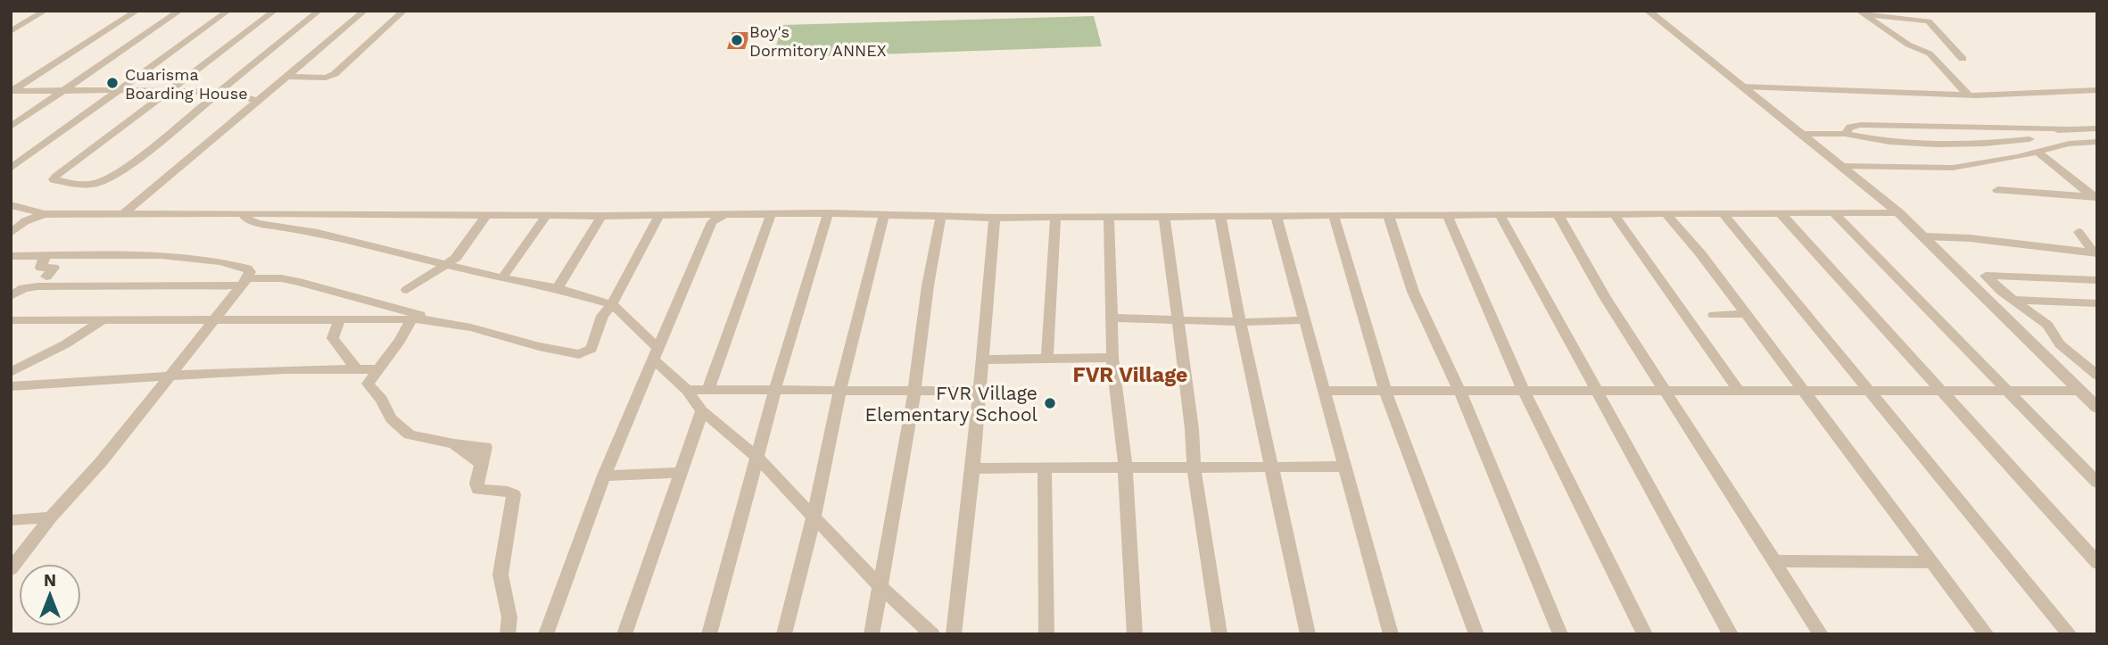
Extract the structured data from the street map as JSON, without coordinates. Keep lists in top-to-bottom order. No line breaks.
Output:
{"districts":["FVR Village"],"places":["Boy's Dormitory ANNEX","Cuarisma Boarding House","FVR Village Elementary School"],"north":"top"}
